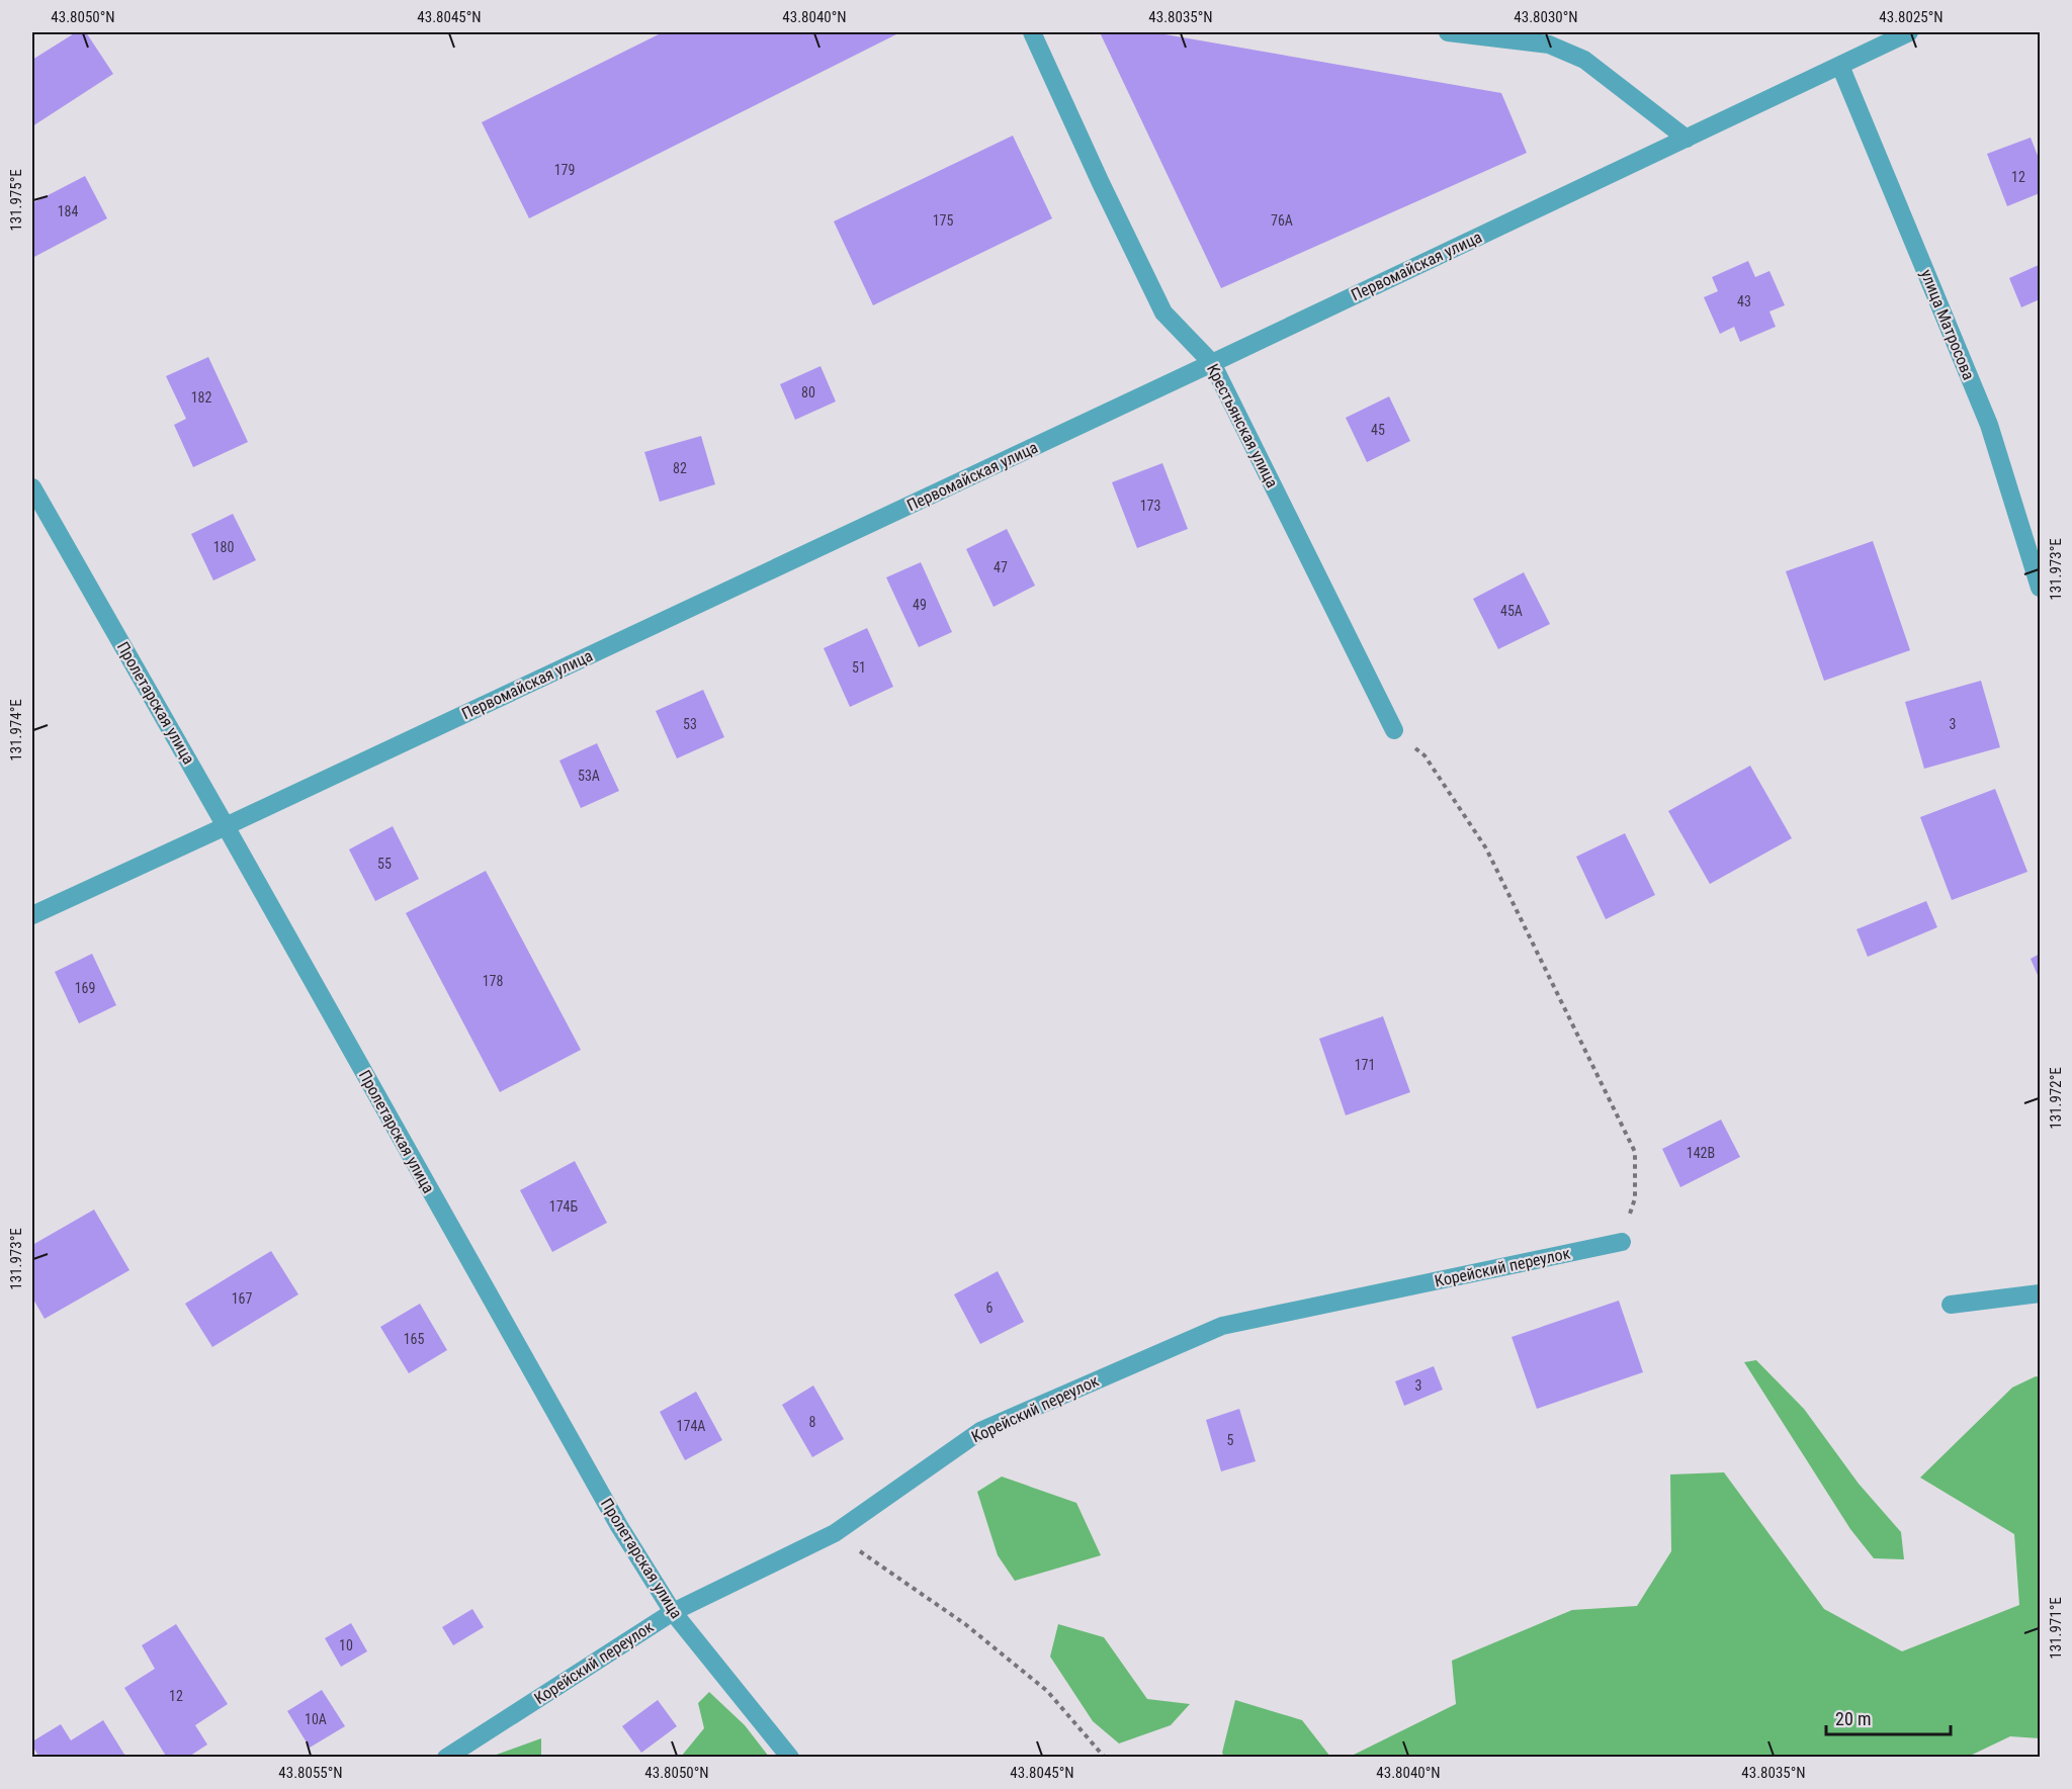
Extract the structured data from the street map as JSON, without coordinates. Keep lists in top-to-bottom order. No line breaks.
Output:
{"streets":{"street":["Первомайская улица","улица Матросова","Крестьянская улица","Пролетарская улица","Корейский переулок"]},"crossings":[["Первомайская улица","улица Матросова"],["Первомайская улица","Крестьянская улица"],["Первомайская улица","Пролетарская улица"],["Пролетарская улица","Корейский переулок"]],"house_numbers":["179","12","184","175","76А","43","80","182","45","82","173","180","47","49","45А","51","53","3","53А","55","178","169","171","142В","174Б","167","6","165","3","8","174А","5","10","12","10А"],"scale_bar":"20 m","coordinates":["43.8050°N","43.8045°N","43.8040°N","43.8035°N","43.8030°N","43.8025°N","131.975°E","131.973°E","131.974°E","131.972°E","131.971°E","43.8055°N"]}
